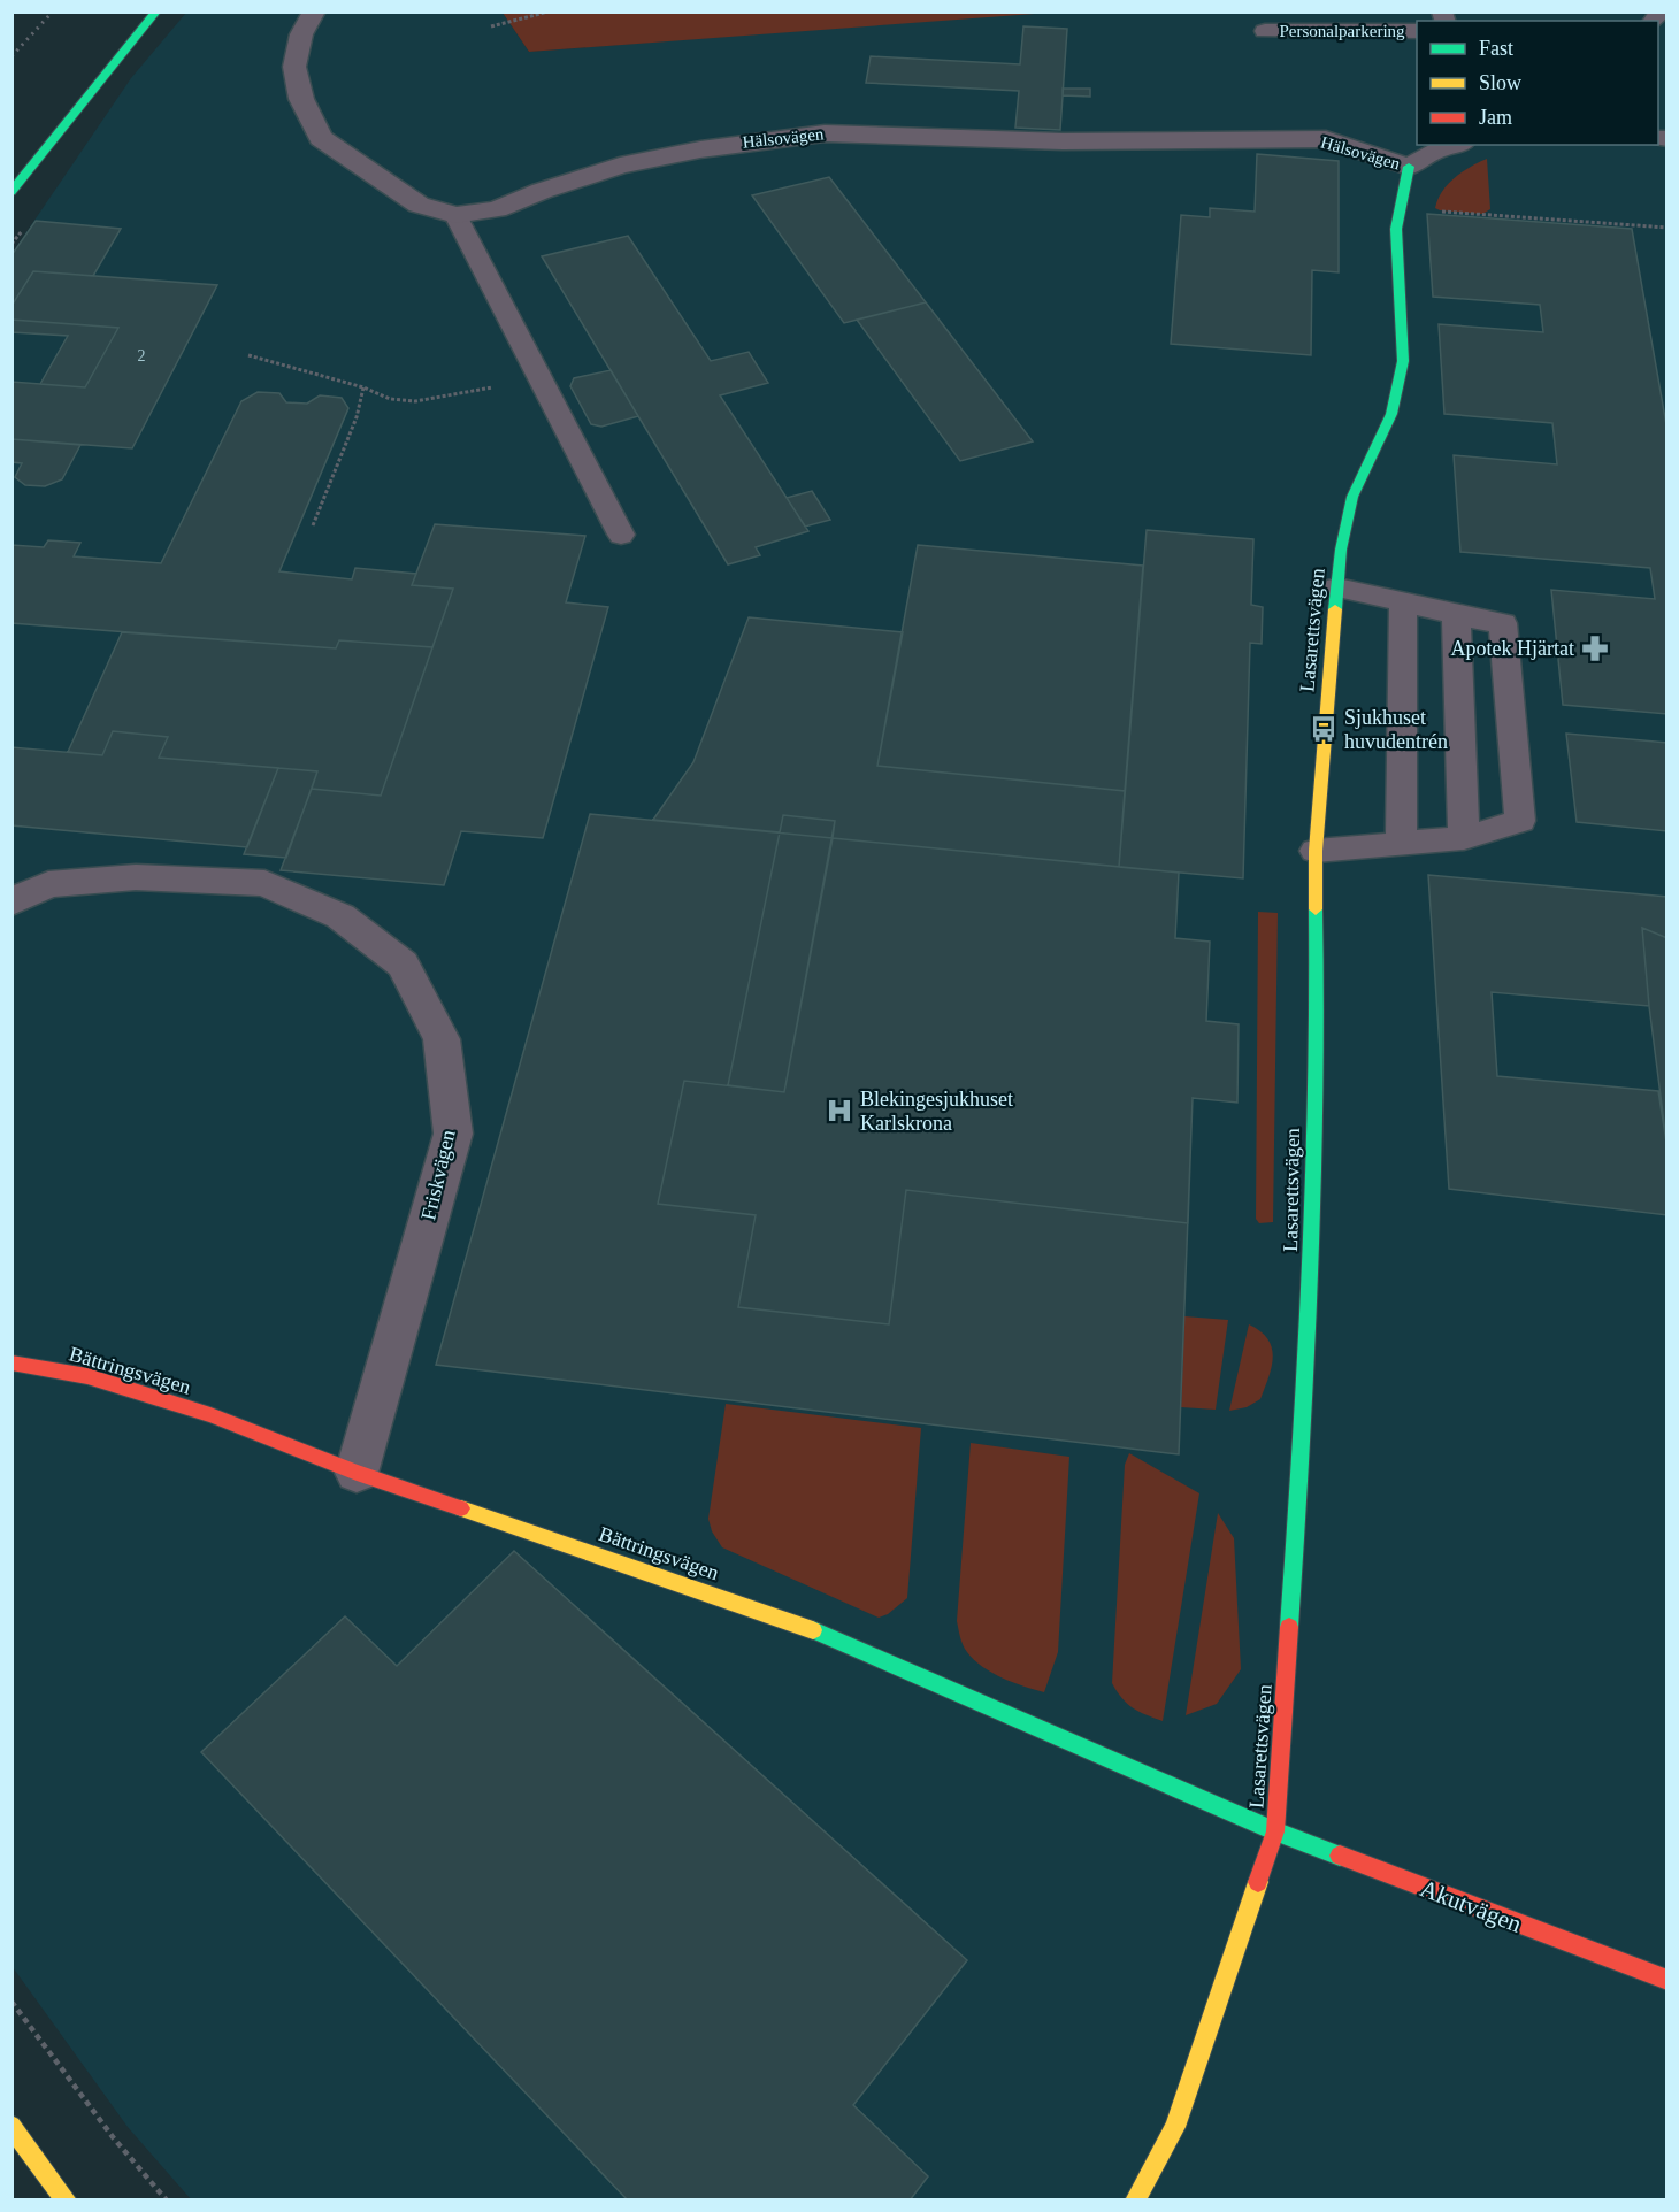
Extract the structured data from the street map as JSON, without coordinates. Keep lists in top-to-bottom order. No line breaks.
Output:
{"streets":{"street":["Hälsovägen","Lasarettsvägen","Friskvägen","Bättringsvägen","Akutvägen"],"lane":["Personalparkering"]},"crossings":[["Hälsovägen","Lasarettsvägen"],["Lasarettsvägen","Bättringsvägen"],["Lasarettsvägen","Akutvägen"],["Friskvägen","Bättringsvägen"],["Bättringsvägen","Akutvägen"]],"places":{"pharmacy":["Apotek Hjärtat"],"bus stop":["Sjukhuset huvudentrén"],"hospital":["Blekingesjukhuset Karlskrona"]},"house_numbers":["2"],"legend":["Fast","Slow","Jam"]}
